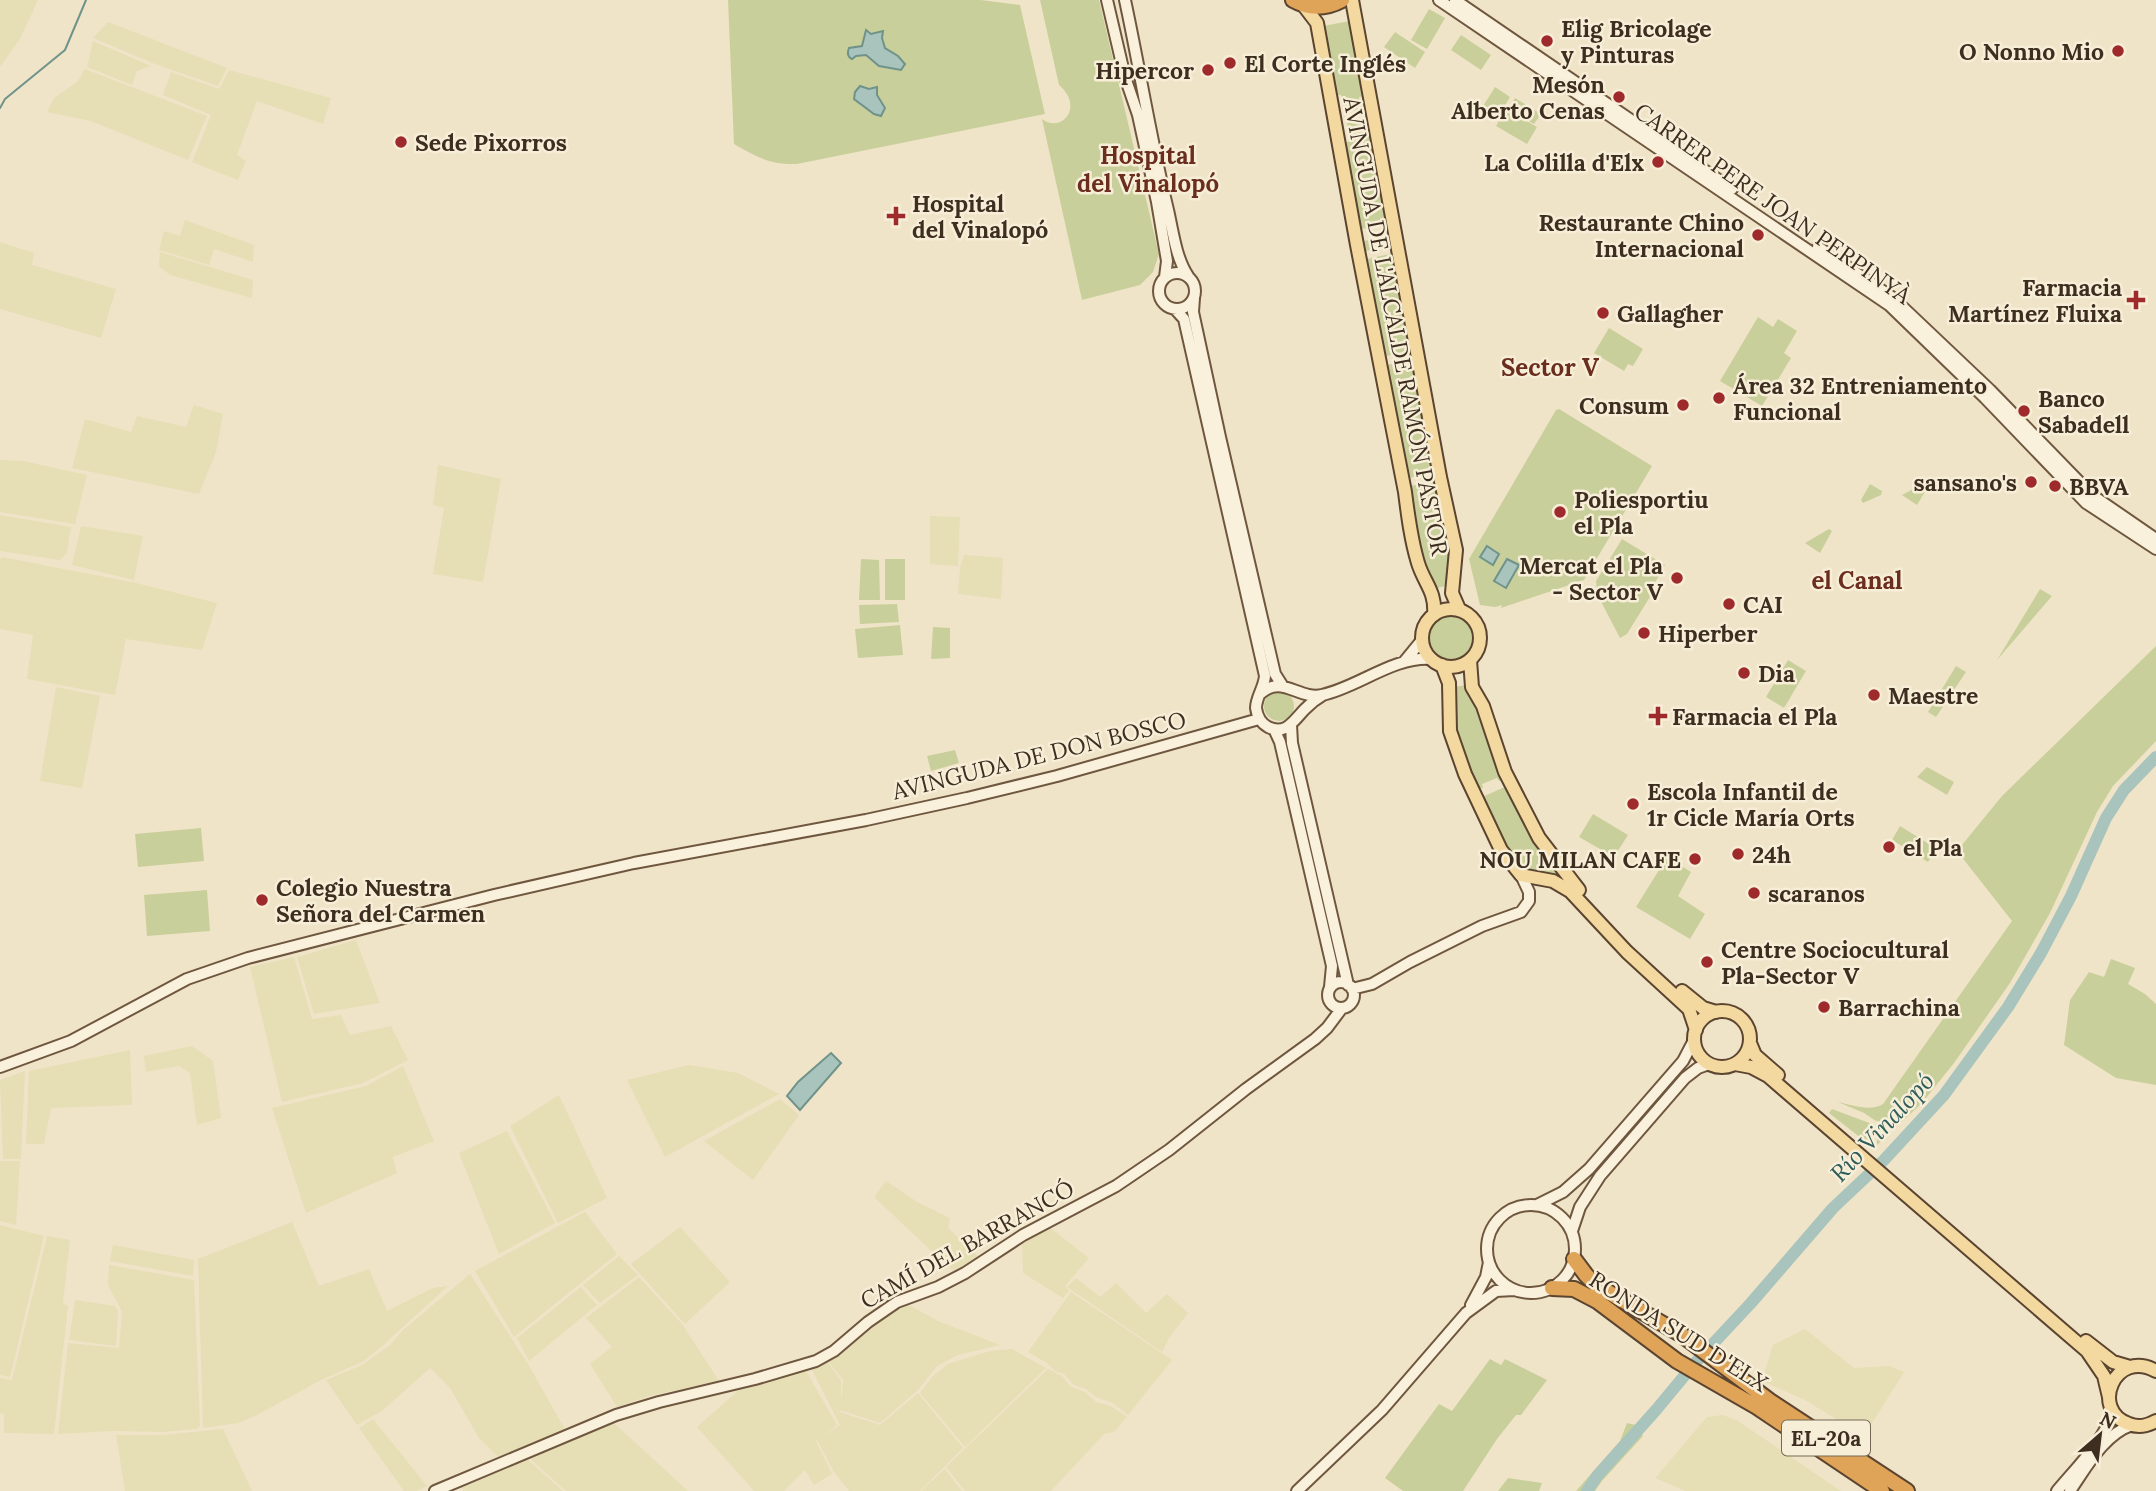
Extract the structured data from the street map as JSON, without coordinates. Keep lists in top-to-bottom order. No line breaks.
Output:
{"streets":{"highway":["RONDA SUD D'ELX","EL-20a"],"main road":["CARRER PERE JOAN PERPINYÀ","AVINGUDA DE L'ALCALDE RAMÓN PASTOR","AVINGUDA DE DON BOSCO","CAMÍ DEL BARRANCÓ"]},"crossings":[["RONDA SUD D'ELX","EL-20a"]],"districts":["Hospital del Vinalopó","Sector V","el Canal"],"water":["Río Vinalopó"],"places":{"other":["Elig Bricolage y Pinturas","O Nonno Mio","El Corte Inglés","Hipercor","Mesón Alberto Cenas","Sede Pixorros","La Colilla d'Elx","Restaurante Chino Internacional","Gallagher","Área 32 Entreniamento Funcional","Consum","Banco Sabadell","sansano's","BBVA","Poliesportiu el Pla","Mercat el Pla - Sector V","CAI","Hiperber","Dia","Maestre","Escola Infantil de 1r Cicle María Orts","el Pla","24h","NOU MILAN CAFE","scaranos","Colegio Nuestra Señora del Carmen","Centre Sociocultural Pla-Sector V","Barrachina"],"health":["Hospital del Vinalopó","Farmacia Martínez Fluixa","Farmacia el Pla"]},"north":"top right"}
